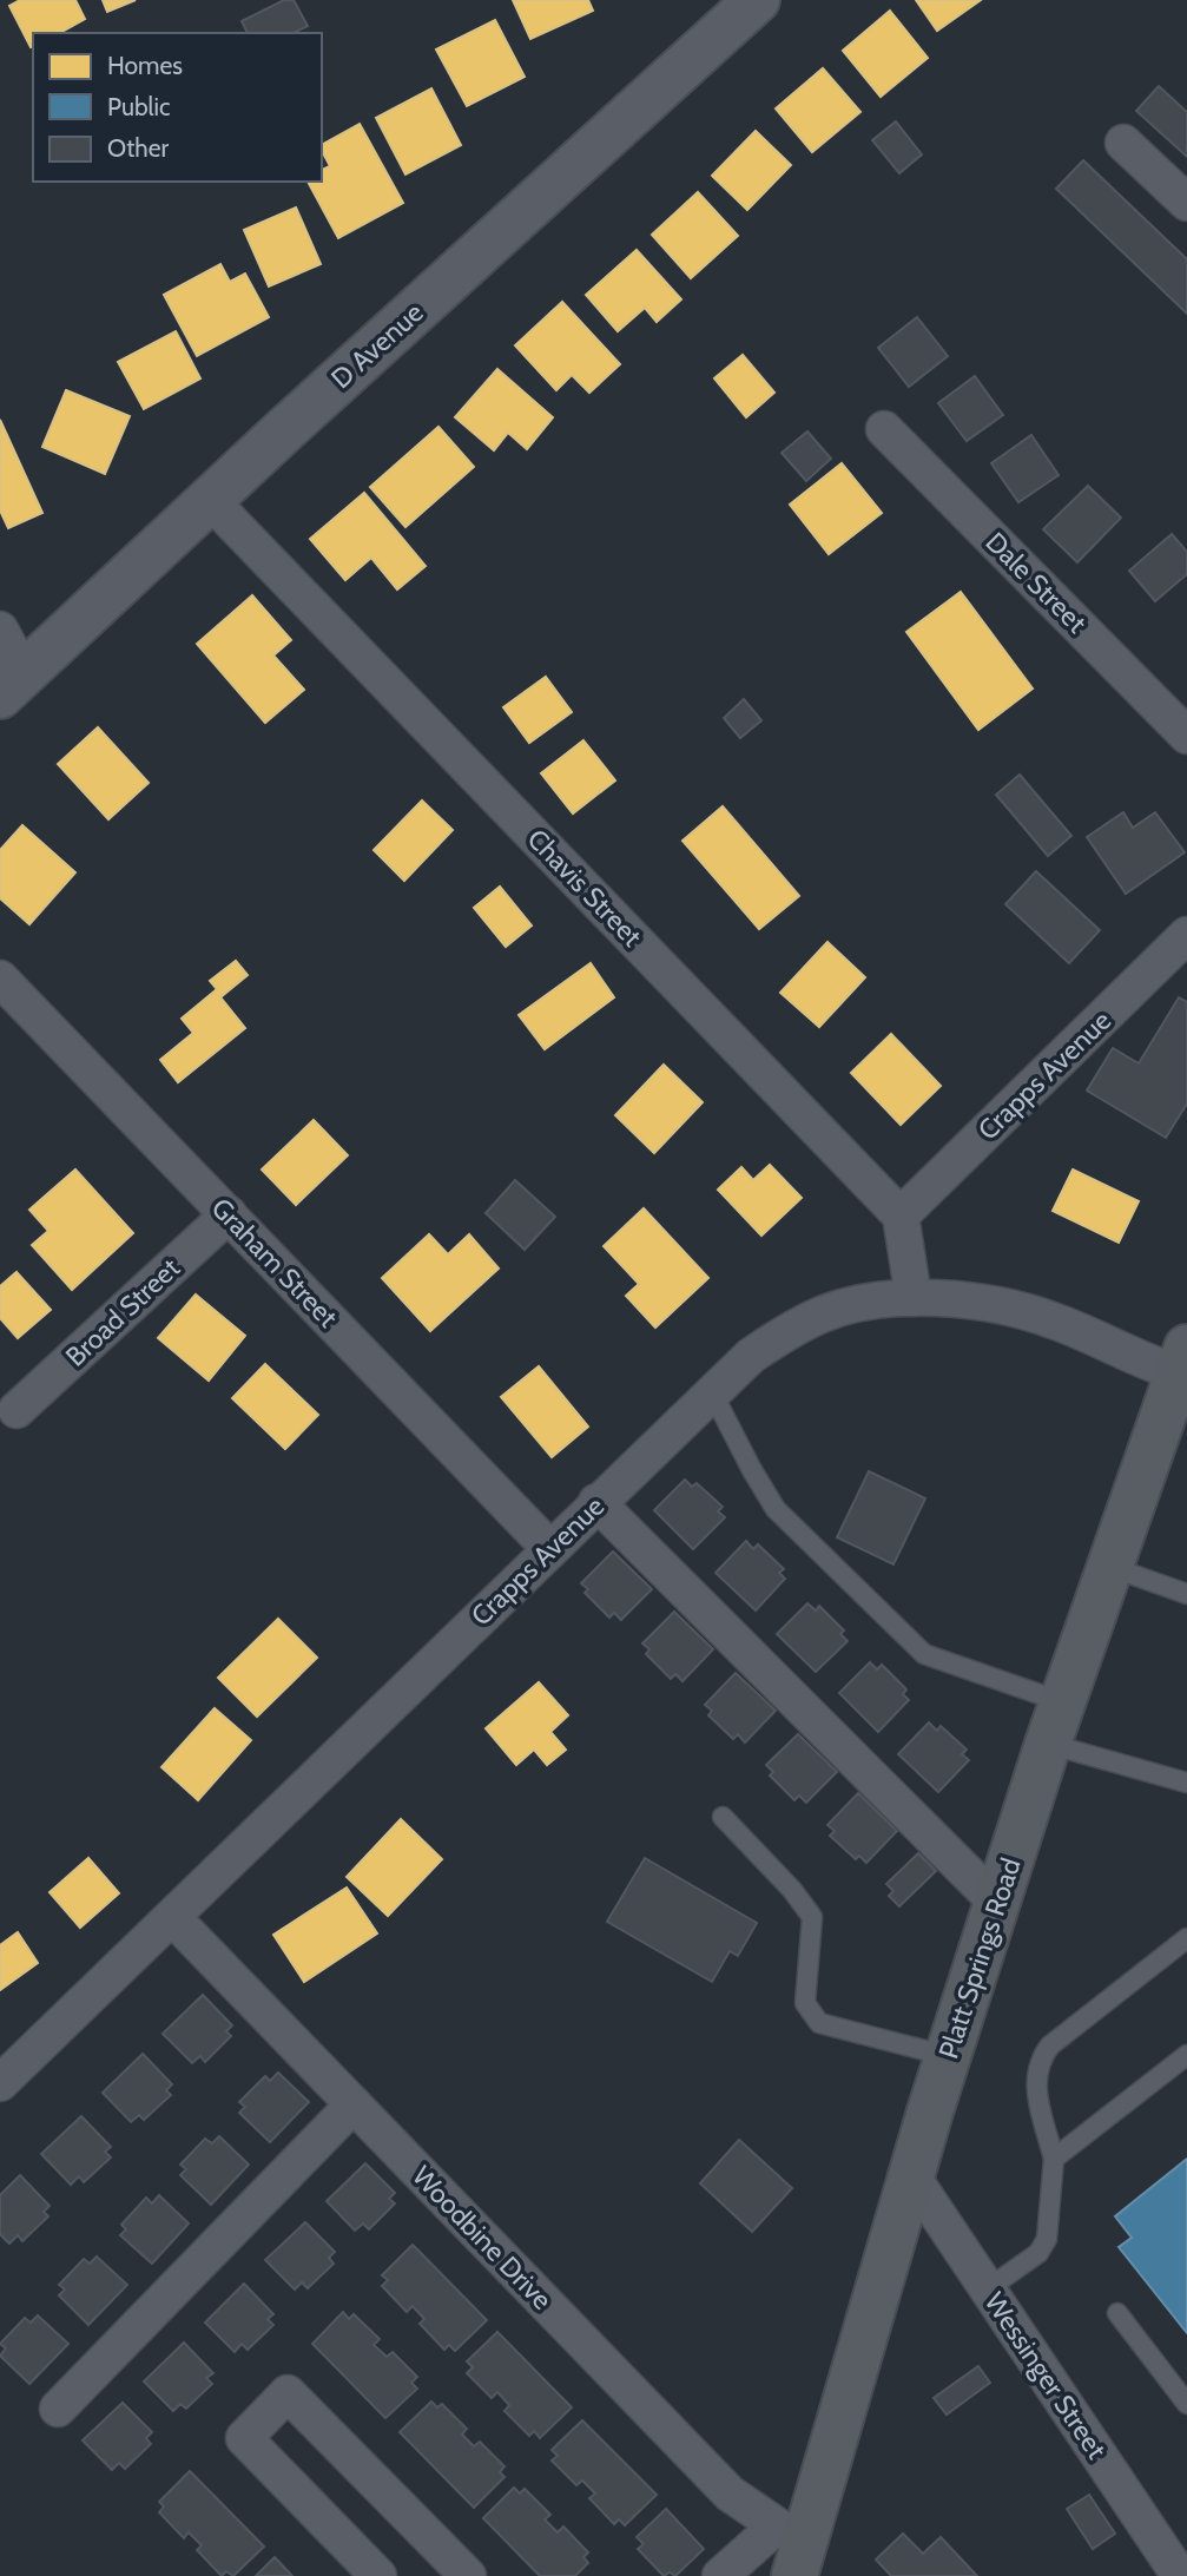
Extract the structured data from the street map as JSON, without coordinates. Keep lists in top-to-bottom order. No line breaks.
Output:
{"streets":{"main road":["Platt Springs Road"],"street":["D Avenue","Dale Street","Chavis Street","Crapps Avenue","Graham Street","Broad Street","Woodbine Drive","Wessinger Street"]},"crossings":[["D Avenue","Chavis Street"],["Chavis Street","Crapps Avenue"],["Crapps Avenue","Graham Street"],["Crapps Avenue","Platt Springs Road"],["Crapps Avenue","Woodbine Drive"],["Graham Street","Broad Street"],["Platt Springs Road","Woodbine Drive"],["Platt Springs Road","Wessinger Street"]],"legend":["Homes","Public","Other"]}
